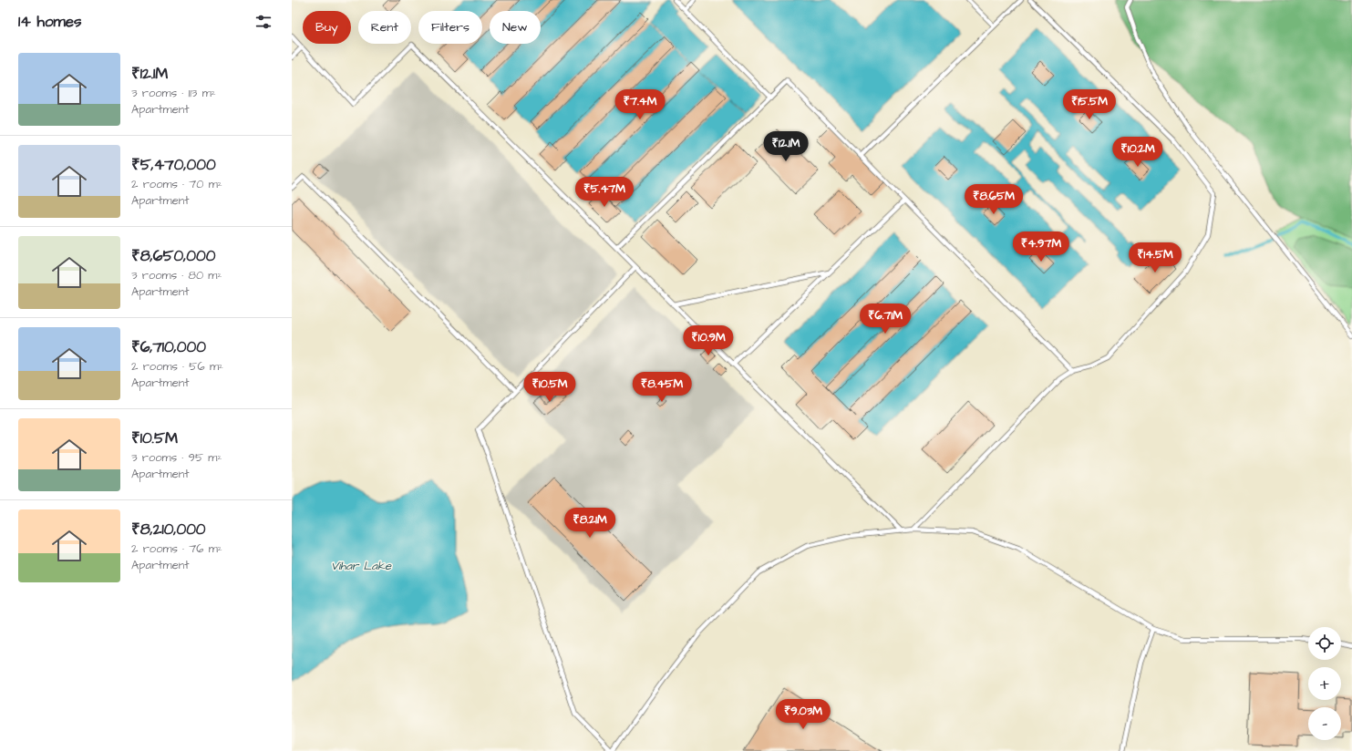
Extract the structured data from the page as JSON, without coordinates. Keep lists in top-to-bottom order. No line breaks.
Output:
{"water":["Vihar Lake"],"page":{"heading":"14 homes","chip":["Buy","Rent","Filters","New"],"list":[{"name":"₹12.1M","note":"3 rooms · 113 m² · Apartment"},{"name":"₹5,470,000","note":"2 rooms · 70 m² · Apartment"},{"name":"₹8,650,000","note":"3 rooms · 80 m² · Apartment"},{"name":"₹6,710,000","note":"2 rooms · 56 m² · Apartment"},{"name":"₹10.5M","note":"3 rooms · 95 m² · Apartment"},{"name":"₹8,210,000","note":"2 rooms · 76 m² · Apartment"}],"price":["₹7.4M","₹15.5M","₹12.1M","₹10.2M","₹5.47M","₹8.65M","₹4.97M","₹14.5M","₹6.71M","₹10.9M","₹10.5M","₹8.45M","₹8.21M","₹9.03M"],"map_buttons":["+","−"]}}
